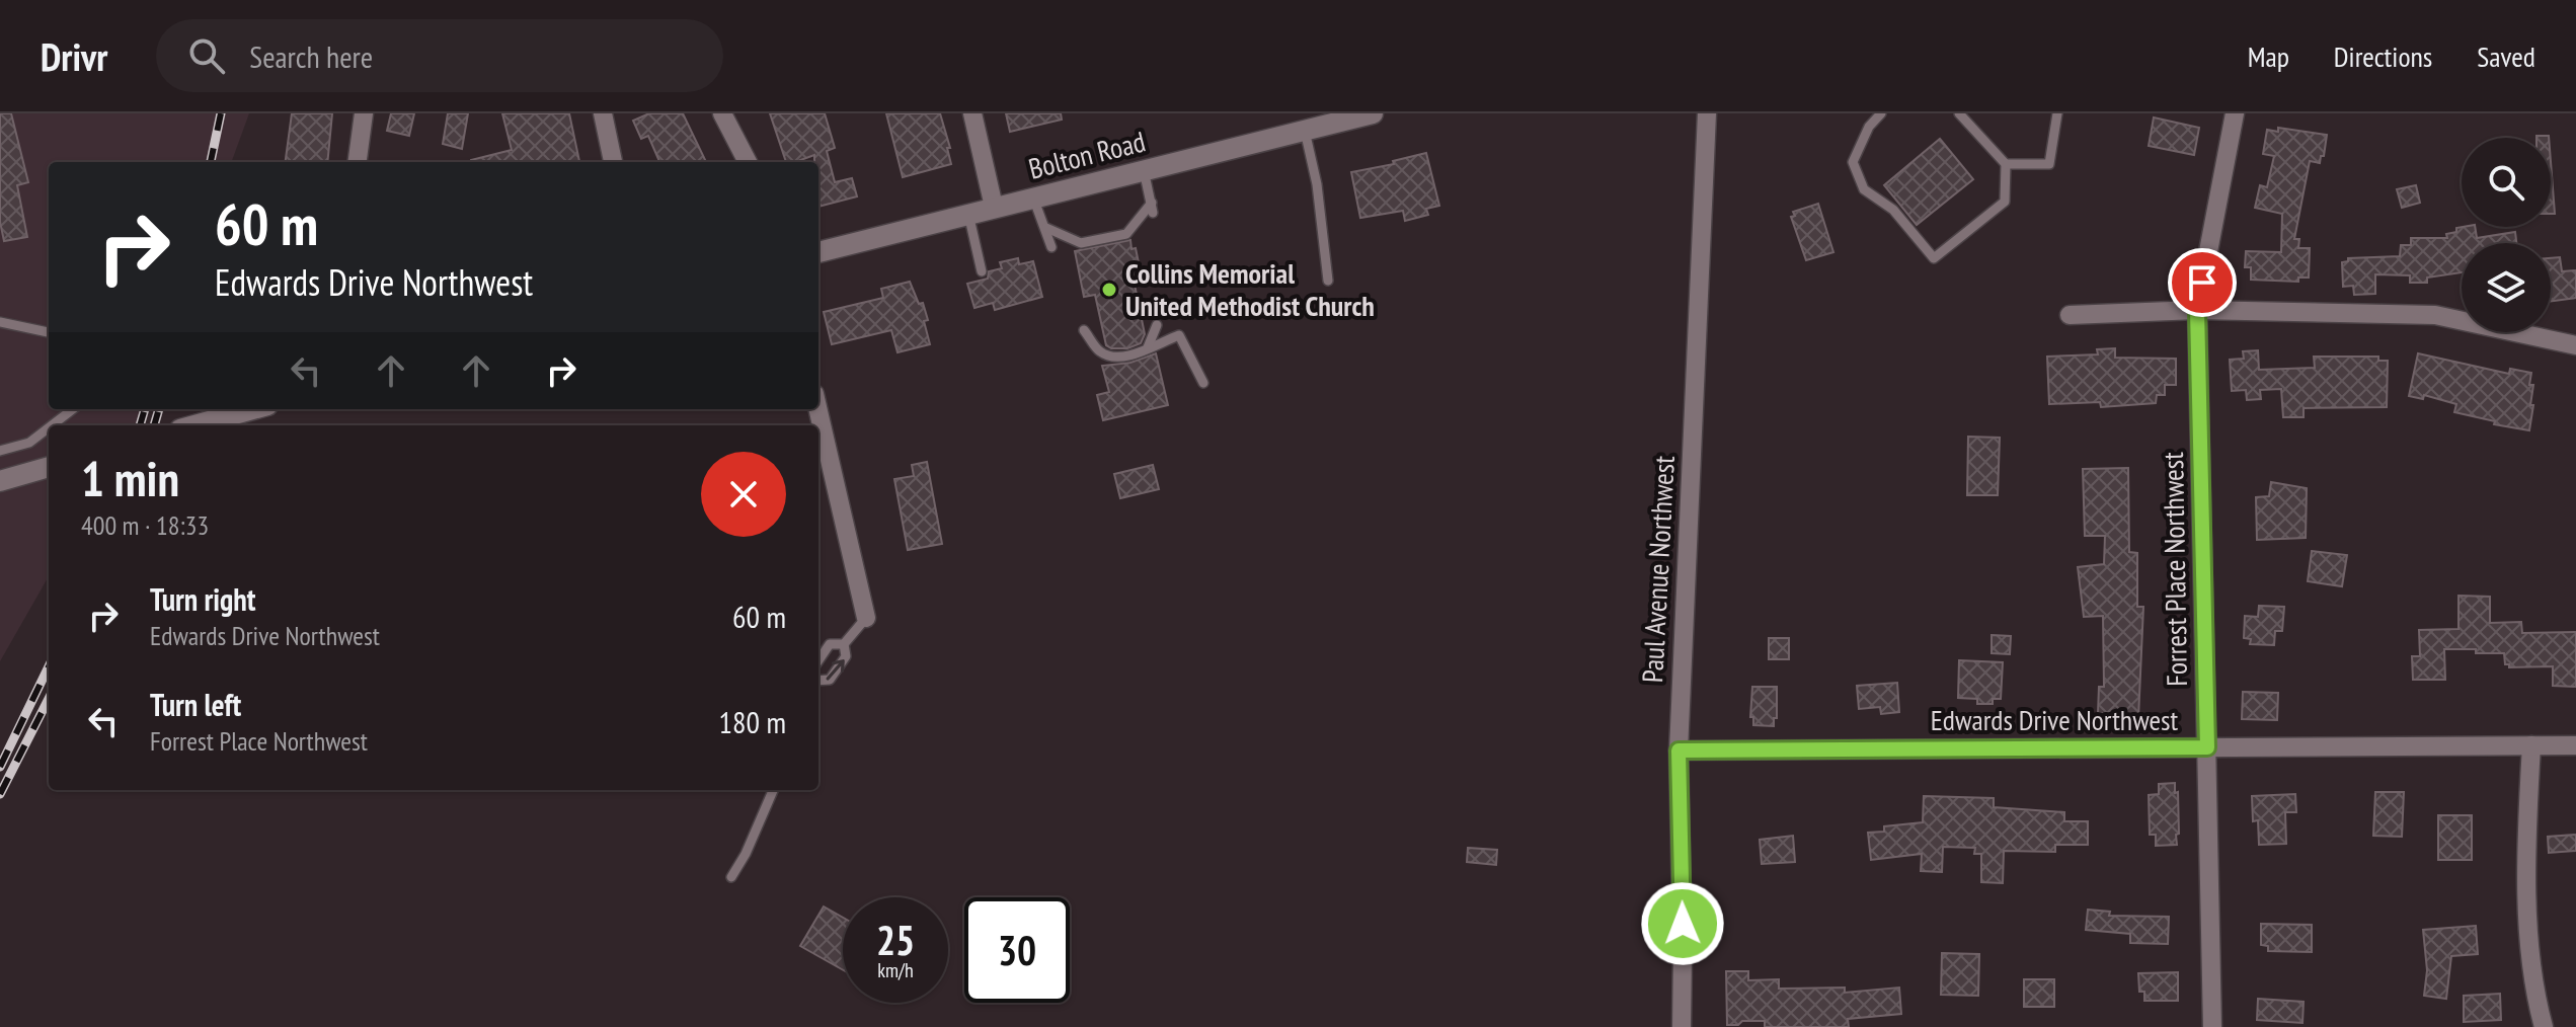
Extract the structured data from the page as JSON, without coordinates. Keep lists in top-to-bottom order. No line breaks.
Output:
{"streets":{"street":["Bolton Road","Paul Avenue Northwest","Forrest Place Northwest","Edwards Drive Northwest"]},"crossings":[["Paul Avenue Northwest","Edwards Drive Northwest"],["Forrest Place Northwest","Edwards Drive Northwest"]],"places":["Collins Memorial United Methodist Church"],"page":{"header":"Drivr","search":"Search here","nav":["Map","Directions","Saved"],"turn":["60 m","Edwards Drive Northwest"],"heading":["1 min","400 m · 18:33"],"list":[{"name":"Turn right","note":"Edwards Drive Northwest","value":"60 m"},{"name":"Turn left","note":"Forrest Place Northwest","value":"180 m"}],"speed":"25 km/h","limit":"30"}}
